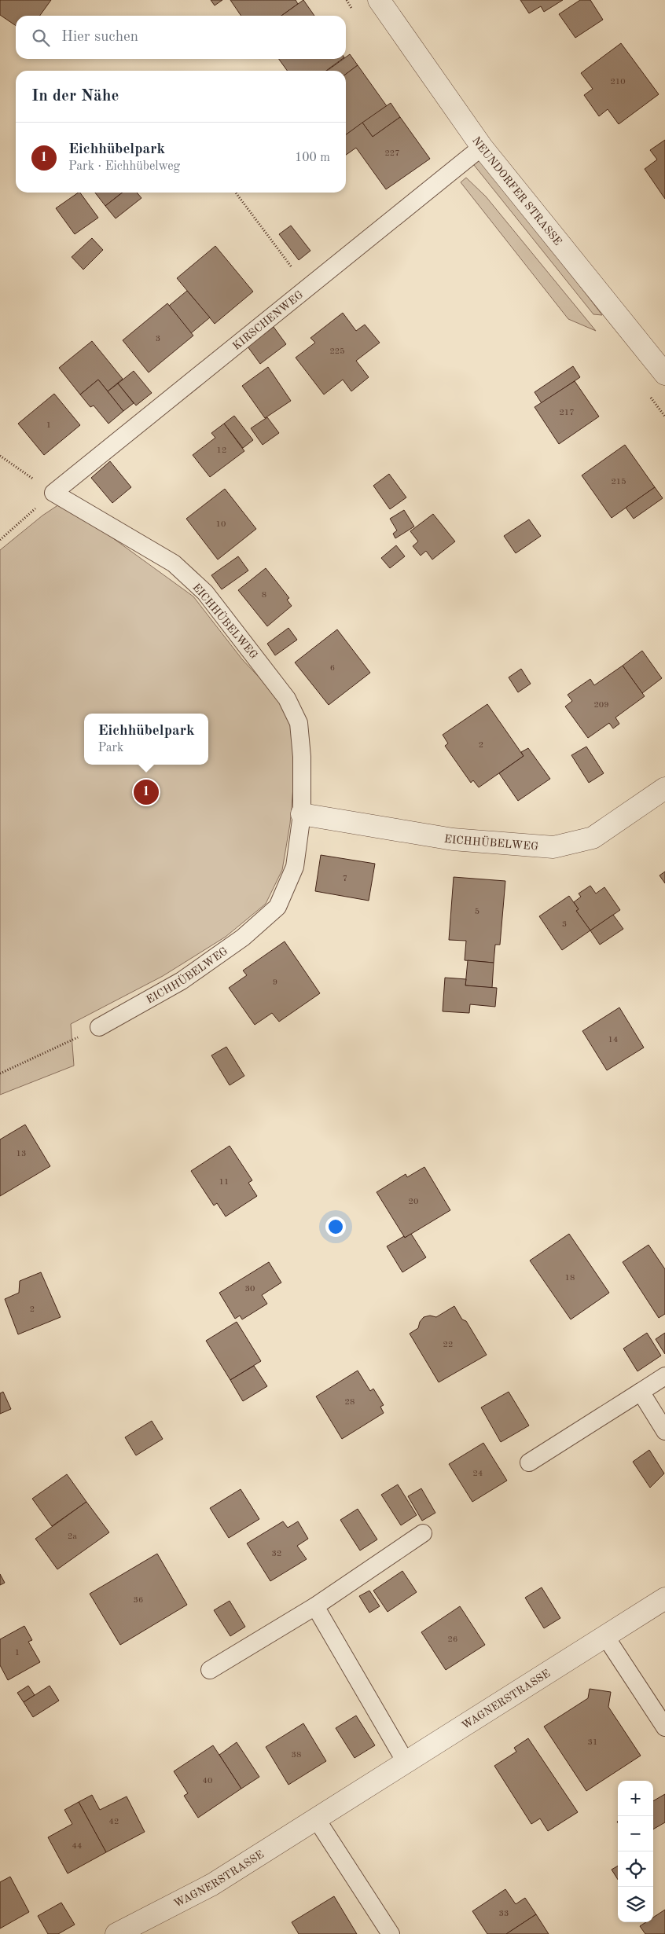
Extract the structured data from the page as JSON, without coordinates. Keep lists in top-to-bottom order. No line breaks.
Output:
{"streets":{"street":["NEUNDORFER STRASSE","EICHHÜBELWEG","WAGNERSTRASSE"],"lane":["KIRSCHENWEG"]},"crossings":[["NEUNDORFER STRASSE","KIRSCHENWEG"],["KIRSCHENWEG","EICHHÜBELWEG"]],"house_numbers":["210","227","3","225","217","1","12","215","10","8","6","209","2","7","5","3","9","14","13","11","20","18","30","2","22","28","24","2a","32","36","26","1","31","38","40","42","44","33"],"page":{"search":"Hier suchen","heading":"In der Nähe","list":[{"mark":"1","name":"Eichhübelpark","note":"Park · Eichhübelweg","value":"100 m"}],"popup":["Eichhübelpark","Park"],"pins":"1","map_buttons":["+","−"]}}
